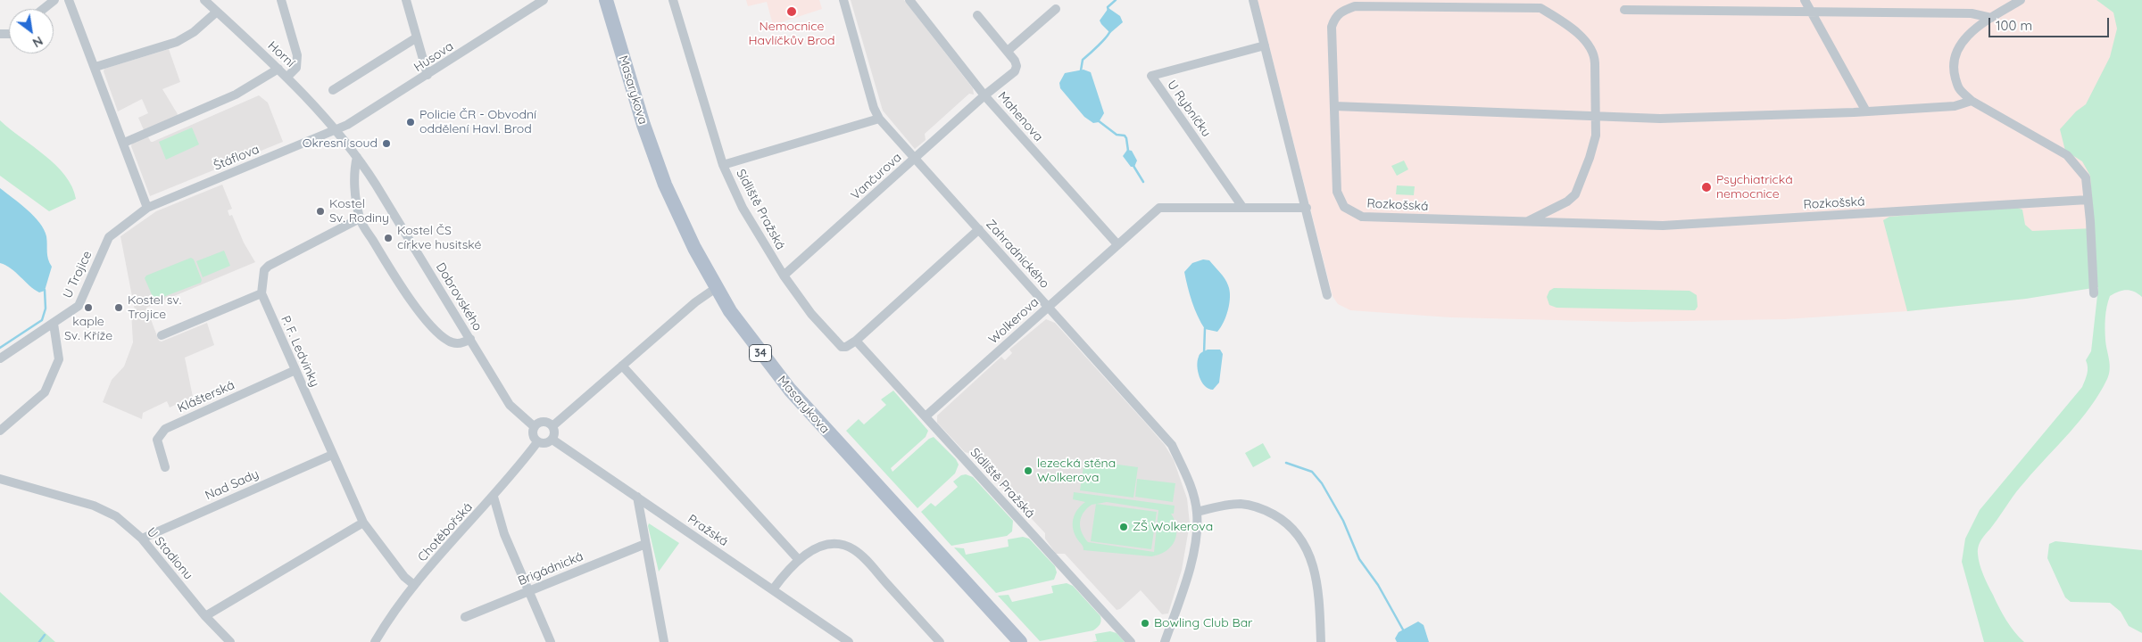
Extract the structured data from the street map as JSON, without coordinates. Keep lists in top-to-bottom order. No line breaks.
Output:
{"streets":{"main road":["Masarykova","34"],"street":["Horní","Husova","U Rybníčku","Mahenova","Štáflova","Vančurova","Rozkošská","Sídliště Pražská","Zahradnického","U Trojice","Dobrovského","Wolkerova","P. F. Ledvinky","Klášterská","Nad Sady","Pražská","Chotěbořská","U Stadionu","Brigádnická"]},"crossings":[["Horní","Husova"],["Horní","Štáflova"],["Horní","Dobrovského"],["Husova","Štáflova"],["Husova","Dobrovského"],["U Rybníčku","Wolkerova"],["Mahenova","Vančurova"],["Mahenova","Wolkerova"],["Štáflova","U Trojice"],["Štáflova","Dobrovského"],["Vančurova","Sídliště Pražská"],["Vančurova","Zahradnického"],["Sídliště Pražská","Wolkerova"],["Zahradnického","Wolkerova"],["Dobrovského","Pražská"],["Dobrovského","Chotěbořská"],["P. F. Ledvinky","Klášterská"],["P. F. Ledvinky","Nad Sady"],["P. F. Ledvinky","Chotěbořská"],["Nad Sady","U Stadionu"],["Pražská","Chotěbořská"]],"places":["Nemocnice Havlíčkův Brod","Policie ČR - Obvodní oddělení Havl. Brod","Okresní soud","Psychiatrická nemocnice","Kostel Sv. Rodiny","Kostel ČS církve husitské","kaple Sv. Kříže","Kostel sv. Trojice","lezecká stěna Wolkerova","ZŠ Wolkerova","Bowling Club Bar"],"scale_bar":"100 m","north":"bottom right"}
